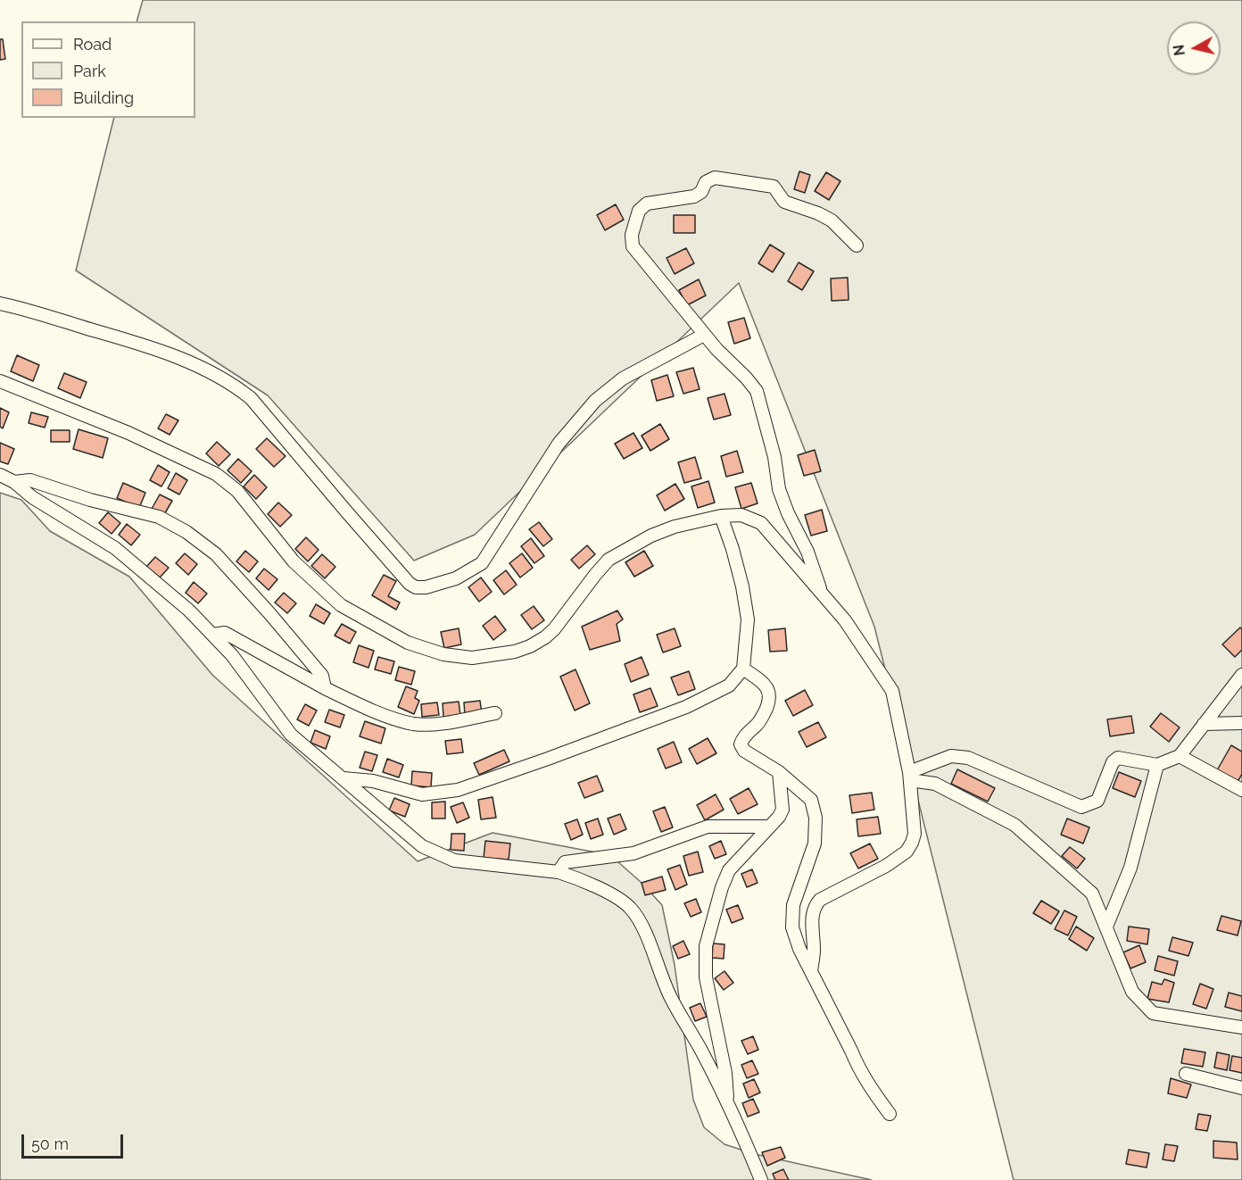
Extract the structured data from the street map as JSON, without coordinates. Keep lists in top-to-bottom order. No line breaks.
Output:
{"legend":["Road","Park","Building"],"scale_bar":"50 m","north":"left"}
